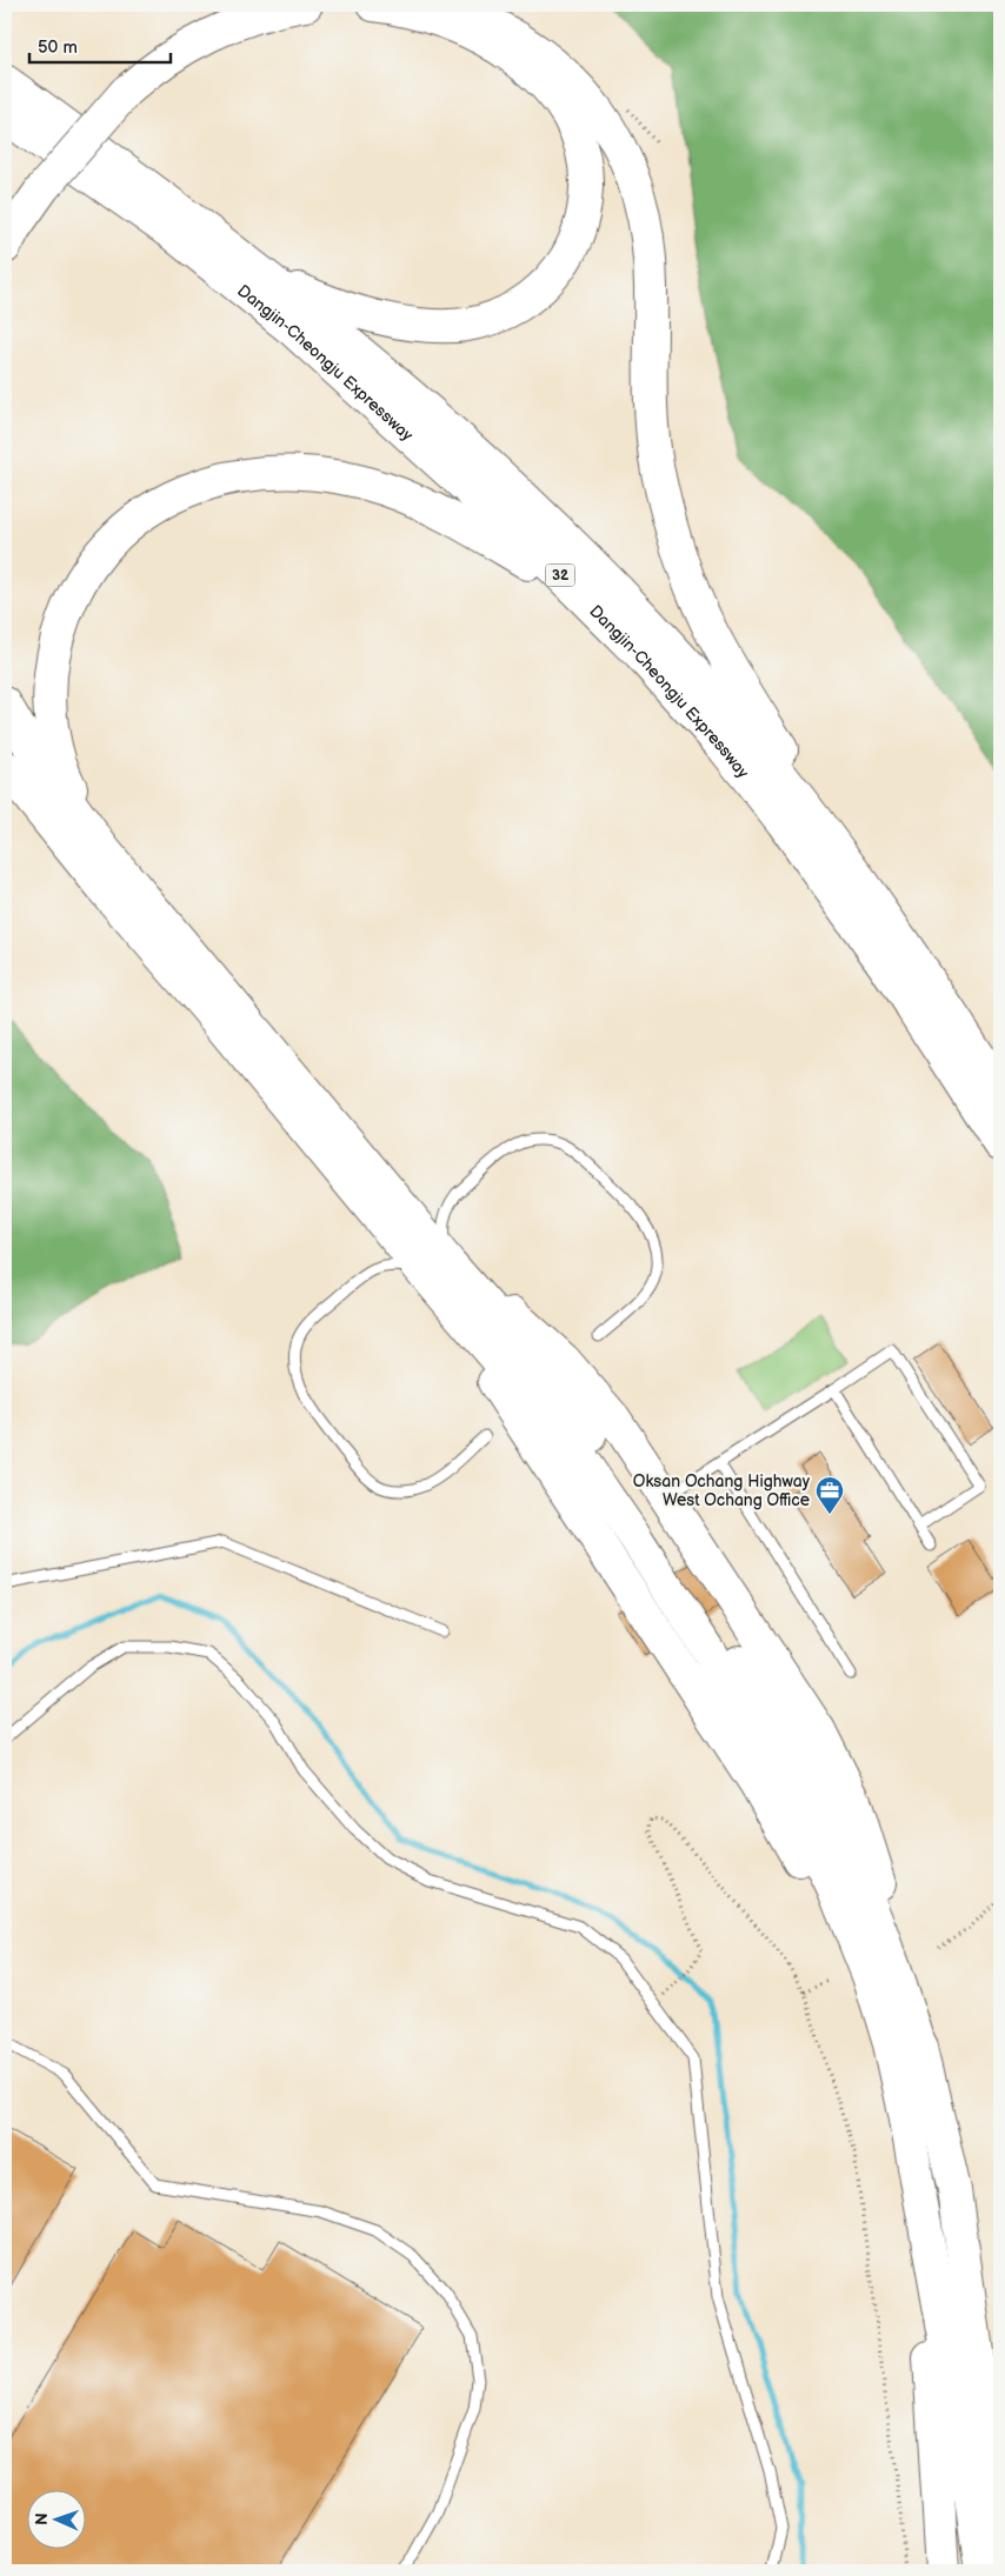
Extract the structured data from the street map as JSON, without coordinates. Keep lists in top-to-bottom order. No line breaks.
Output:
{"streets":{"highway":["Dangjin-Cheongju Expressway","32"]},"places":{"office":["Oksan Ochang Highway West Ochang Office"]},"scale_bar":"50 m","north":"left"}
